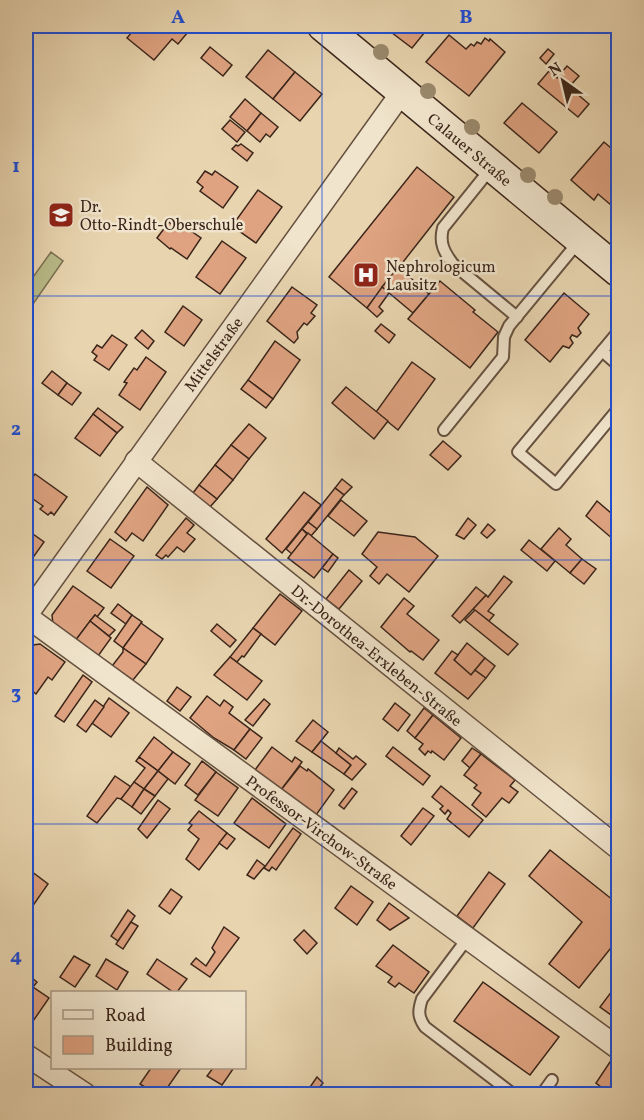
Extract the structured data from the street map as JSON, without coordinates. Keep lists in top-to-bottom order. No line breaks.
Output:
{"streets":{"street":["Calauer Straße","Mittelstraße","Dr.-Dorothea-Erxleben-Straße","Professor-Virchow-Straße"]},"crossings":[["Calauer Straße","Mittelstraße"],["Mittelstraße","Dr.-Dorothea-Erxleben-Straße"],["Mittelstraße","Professor-Virchow-Straße"]],"places":{"school or university":["Dr. Otto-Rindt-Oberschule"],"hospital":["Nephrologicum Lausitz"]},"legend":["Road","Building"],"north":"top left","grid":{"columns":["A","B"],"rows":["1","2","3","4"]}}
